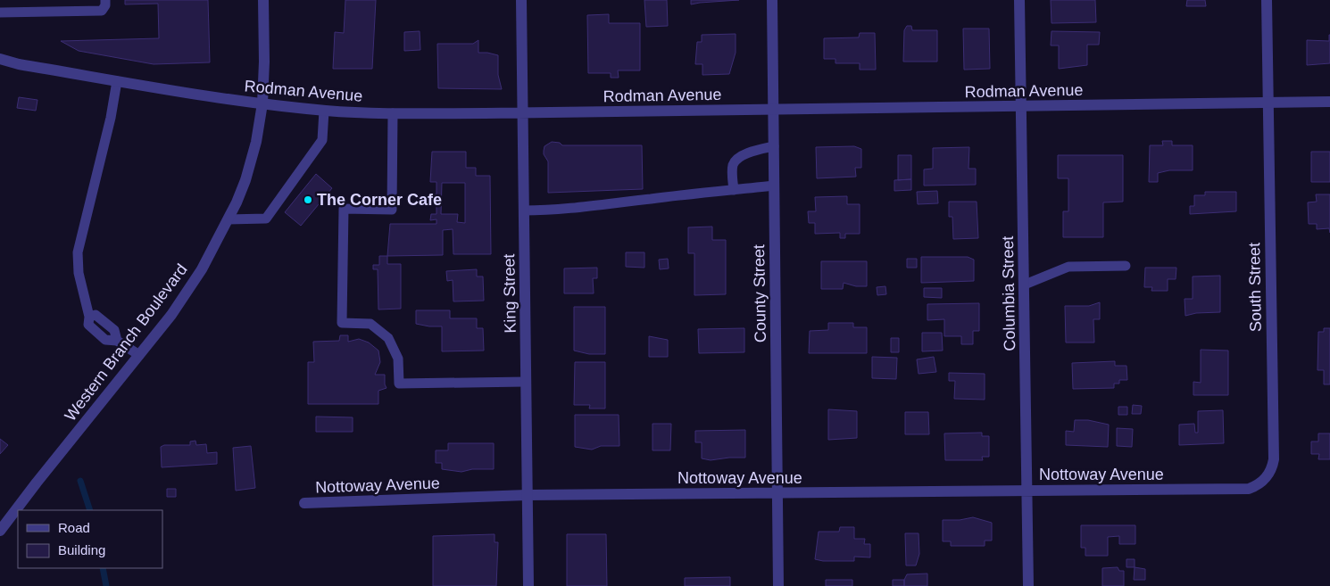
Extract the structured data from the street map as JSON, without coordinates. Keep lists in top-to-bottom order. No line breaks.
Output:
{"streets":{"street":["Rodman Avenue","South Street","King Street","County Street","Columbia Street","Western Branch Boulevard","Nottoway Avenue"]},"crossings":[["Rodman Avenue","South Street"],["Rodman Avenue","King Street"],["Rodman Avenue","County Street"],["Rodman Avenue","Columbia Street"],["Rodman Avenue","Western Branch Boulevard"],["South Street","Nottoway Avenue"],["King Street","Nottoway Avenue"],["County Street","Nottoway Avenue"],["Columbia Street","Nottoway Avenue"]],"places":["The Corner Cafe"],"legend":["Road","Building"]}
